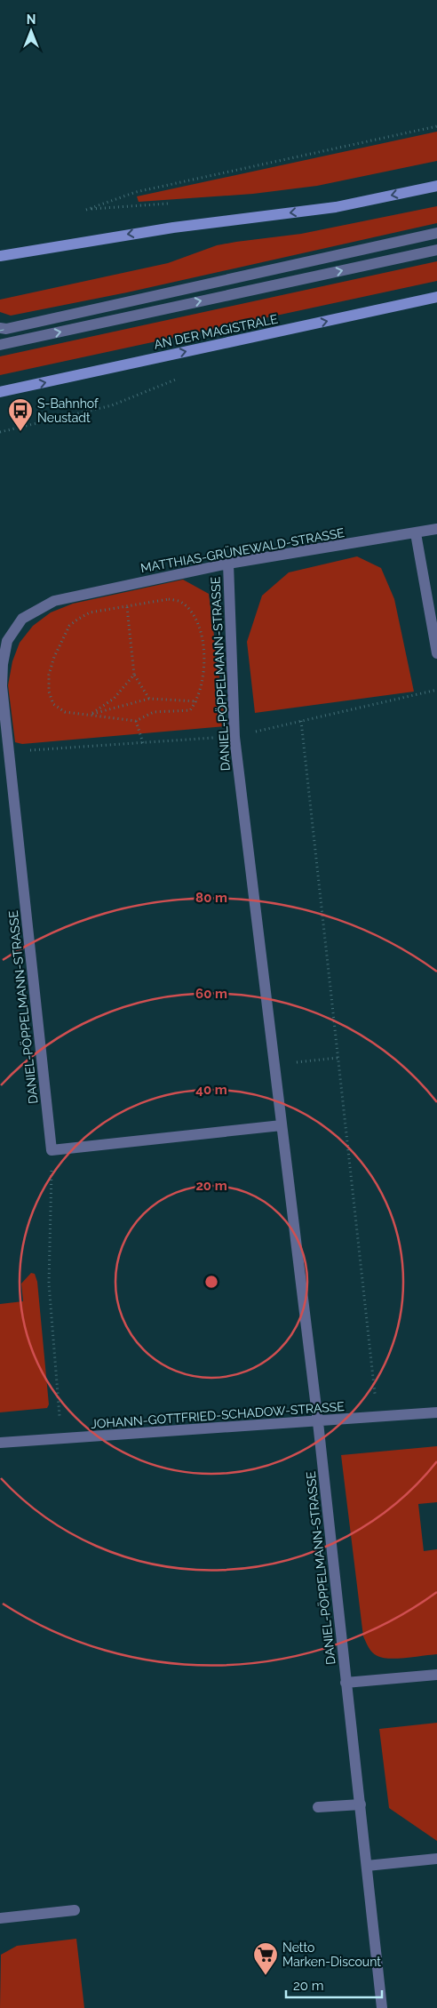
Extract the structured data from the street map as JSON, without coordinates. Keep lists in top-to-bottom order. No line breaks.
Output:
{"streets":{"main road":["AN DER MAGISTRALE"],"street":["MATTHIAS-GRÜNEWALD-STRASSE","DANIEL-PÖPPELMANN-STRASSE","JOHANN-GOTTFRIED-SCHADOW-STRASSE"]},"crossings":[["MATTHIAS-GRÜNEWALD-STRASSE","DANIEL-PÖPPELMANN-STRASSE"],["DANIEL-PÖPPELMANN-STRASSE","JOHANN-GOTTFRIED-SCHADOW-STRASSE"]],"one_way":["AN DER MAGISTRALE"],"places":{"bus stop":["S-Bahnhof Neustadt"],"supermarket":["Netto Marken-Discount"]},"scale_bar":"20 m","north":"top","rings":["80 m","60 m","40 m","20 m"]}
